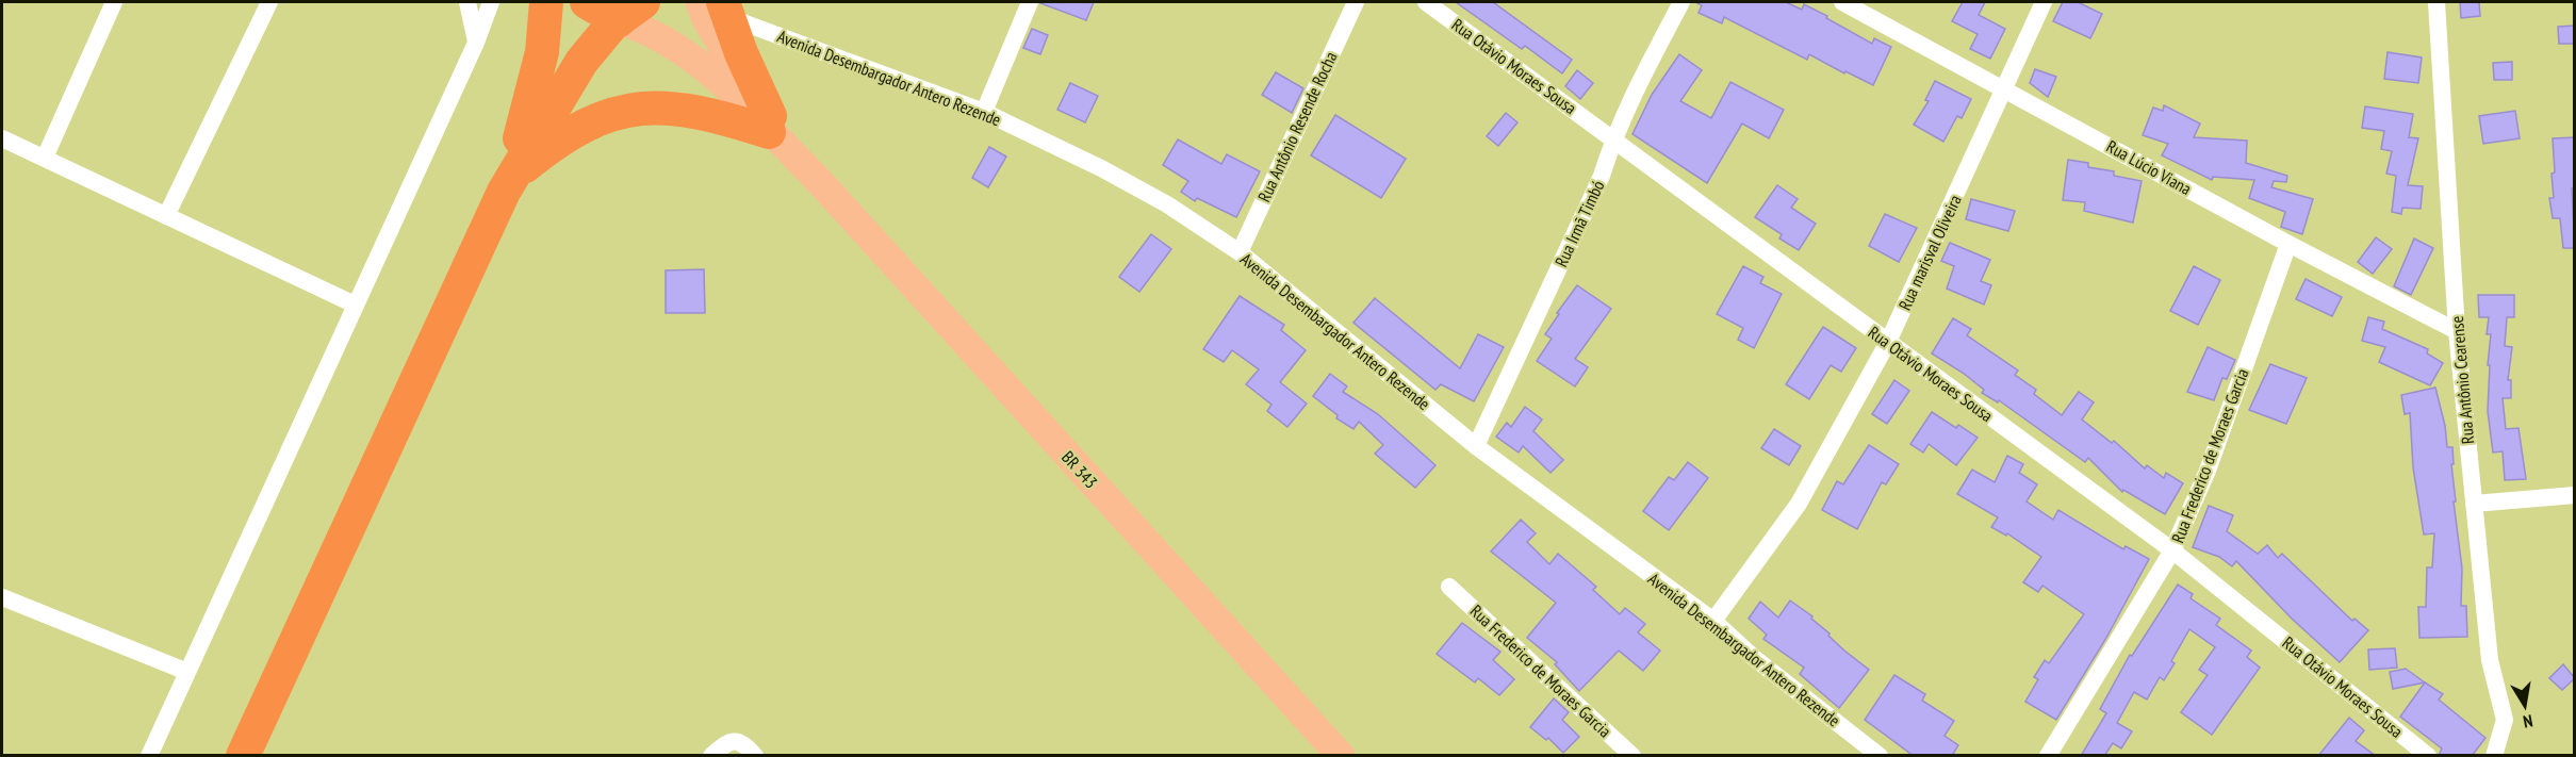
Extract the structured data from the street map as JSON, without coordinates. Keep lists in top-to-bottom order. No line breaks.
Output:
{"streets":{"main road":["BR 343"],"street":["Rua Otávio Moraes Sousa","Avenida Desembargador Antero Rezende","Rua Antônio Resende Rocha","Rua Lúcio Viana","Rua Irmã Timbó","Rua marisval Oliveira","Rua Antônio Cearense","Rua Frederico de Moraes Garcia"]},"crossings":[["Rua Otávio Moraes Sousa","Rua Irmã Timbó"],["Rua Otávio Moraes Sousa","Rua marisval Oliveira"],["Rua Otávio Moraes Sousa","Rua Frederico de Moraes Garcia"],["Avenida Desembargador Antero Rezende","Rua Antônio Resende Rocha"],["Avenida Desembargador Antero Rezende","Rua Irmã Timbó"],["Avenida Desembargador Antero Rezende","Rua marisval Oliveira"],["Rua Lúcio Viana","Rua marisval Oliveira"],["Rua Lúcio Viana","Rua Antônio Cearense"],["Rua Lúcio Viana","Rua Frederico de Moraes Garcia"]],"north":"bottom"}
